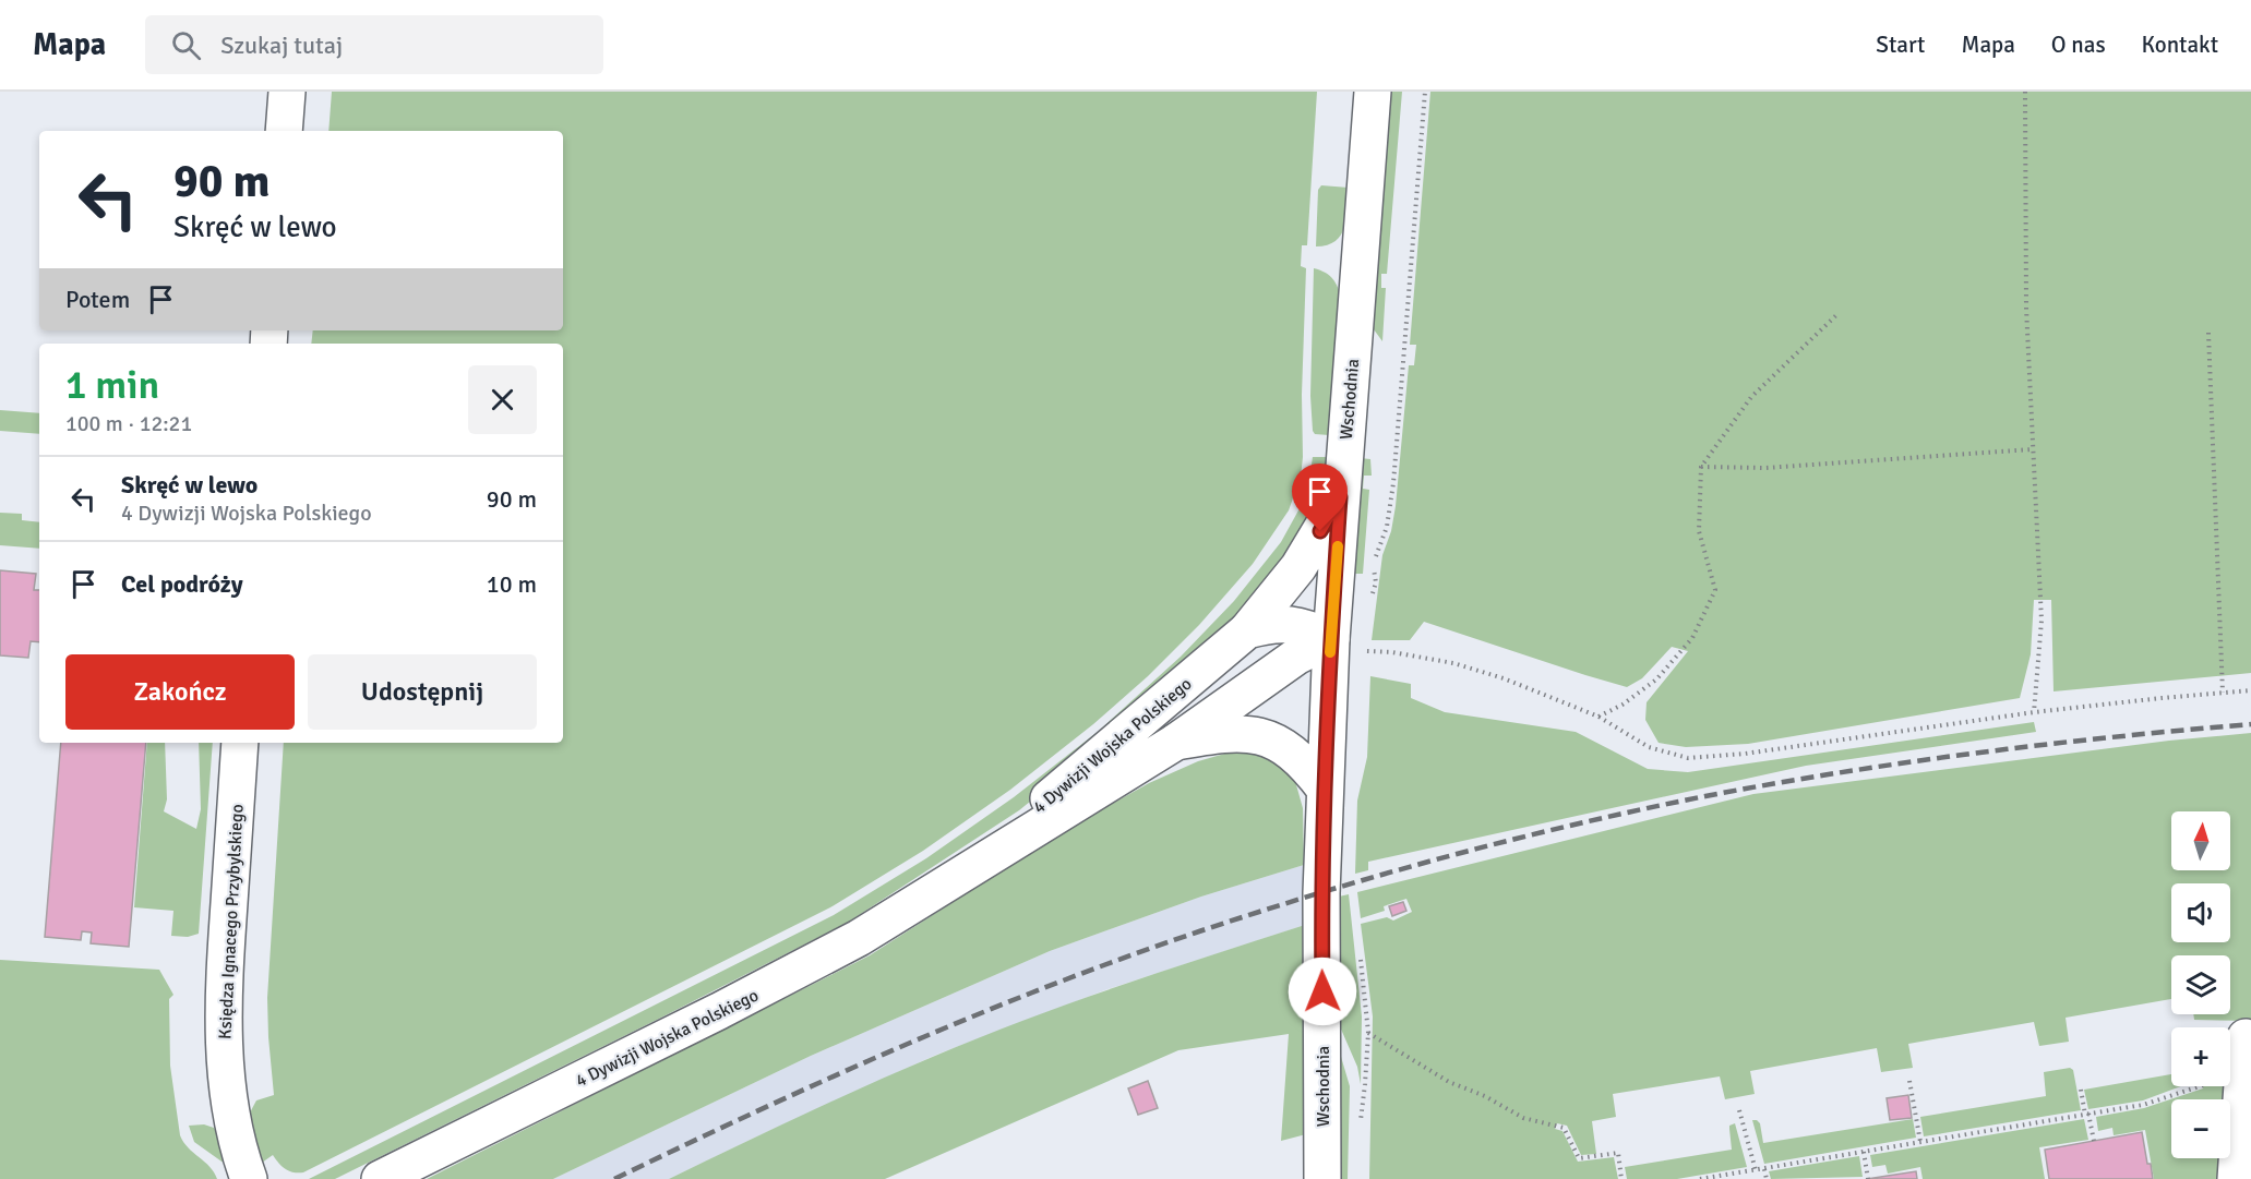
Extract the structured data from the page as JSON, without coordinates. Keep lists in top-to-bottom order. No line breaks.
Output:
{"streets":{"street":["Wschodnia","4 Dywizji Wojska Polskiego","Księdza Ignacego Przybylskiego"]},"crossings":[["Wschodnia","4 Dywizji Wojska Polskiego"]],"north":"top","page":{"header":"Mapa","search":"Szukaj tutaj","nav":["Start","Mapa","O nas","Kontakt"],"turn":["90 m","Skręć w lewo"],"then":"Potem","heading":["1 min","100 m · 12:21"],"list":[{"name":"Skręć w lewo","note":"4 Dywizji Wojska Polskiego","value":"90 m"},{"name":"Cel podróży","value":"10 m"}],"buttons":["Zakończ","Udostępnij"],"map_buttons":["+","−"]}}
